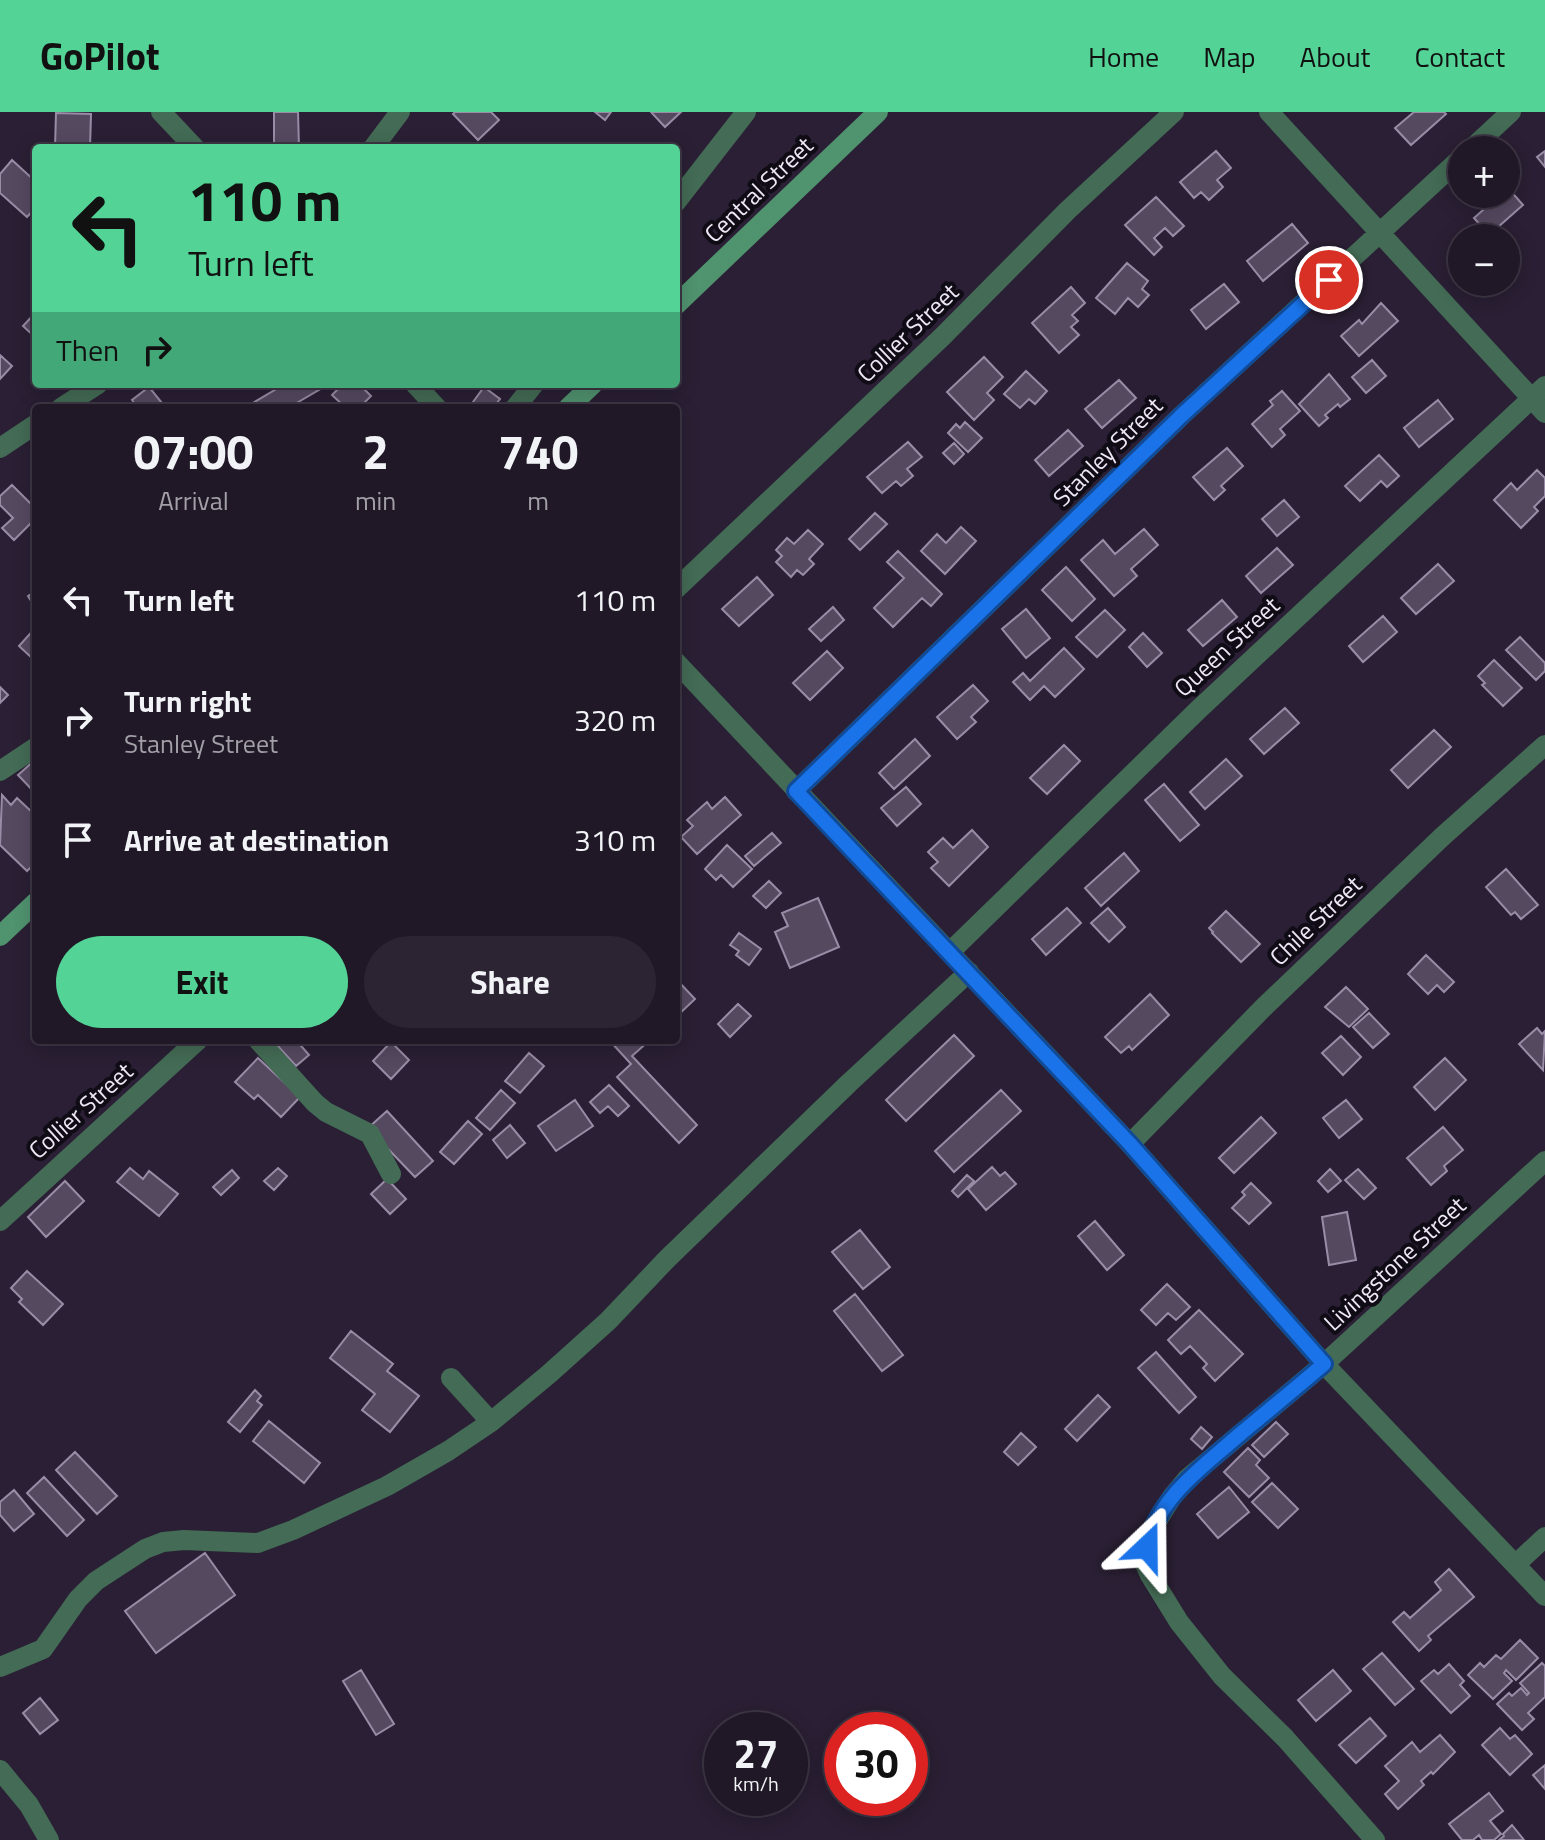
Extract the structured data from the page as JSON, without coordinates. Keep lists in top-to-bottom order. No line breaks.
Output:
{"streets":{"main road":["Central Street"],"street":["Collier Street","Stanley Street","Queen Street","Chile Street","Livingstone Street"]},"page":{"header":"GoPilot","nav":["Home","Map","About","Contact"],"map_buttons":["+","−"],"turn":["110 m","Turn left"],"then":"Then","eta":["07:00","Arrival","2","min","740","m"],"list":[{"name":"Turn left","value":"110 m"},{"name":"Turn right","note":"Stanley Street","value":"320 m"},{"name":"Arrive at destination","value":"310 m"}],"buttons":["Exit","Share"],"speed":"27 km/h","limit":"30"}}
